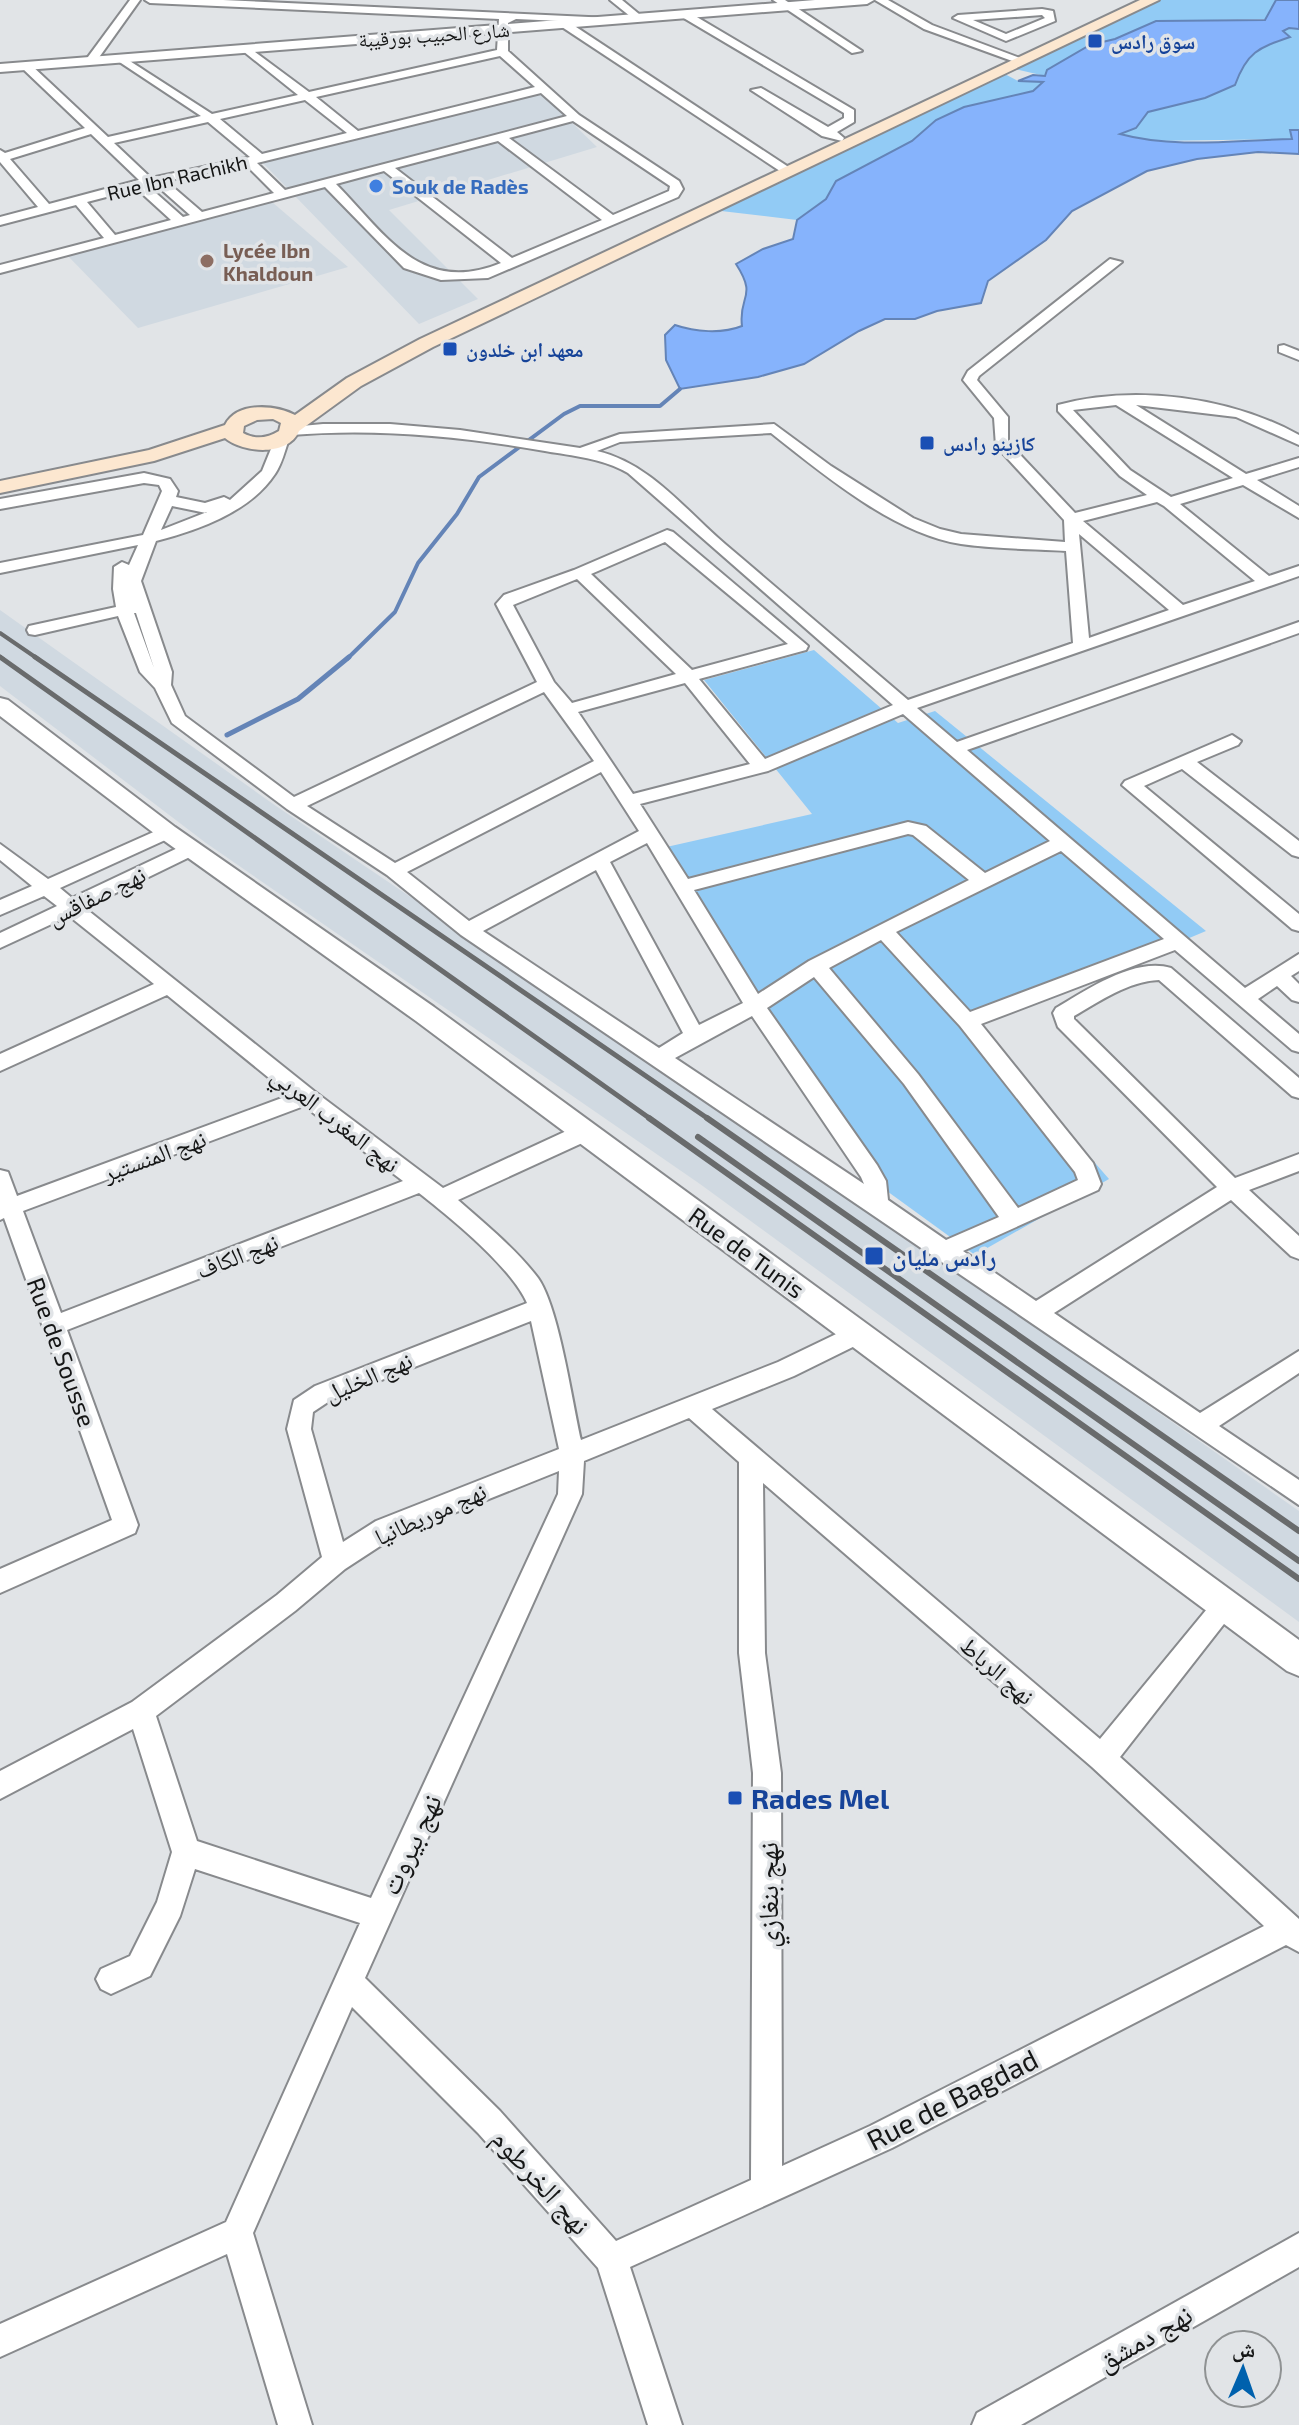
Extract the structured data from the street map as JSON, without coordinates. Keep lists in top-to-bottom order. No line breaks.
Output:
{"streets":{"street":["شارع الحبيب بورقيبة","Rue Ibn Rachikh","نهج صفاقس","نهج المغرب العربي","نهج المنستير","Rue de Tunis","نهج الكاف","Rue de Sousse","نهج الخليل","نهج موريطانيا","نهج الرباط","نهج بيروت","نهج بنغازي","Rue de Bagdad","نهج الخرطوم","نهج دمشق"]},"crossings":[["نهج صفاقس","نهج المغرب العربي"],["نهج صفاقس","Rue de Tunis"],["نهج المغرب العربي","نهج المنستير"],["نهج المغرب العربي","نهج الكاف"],["نهج المغرب العربي","نهج الخليل"],["نهج المغرب العربي","نهج موريطانيا"],["نهج المغرب العربي","نهج بيروت"],["نهج المنستير","Rue de Sousse"],["Rue de Tunis","نهج موريطانيا"],["نهج الكاف","Rue de Sousse"],["نهج الخليل","نهج موريطانيا"],["نهج موريطانيا","نهج الرباط"],["نهج موريطانيا","نهج بيروت"],["نهج الرباط","نهج بنغازي"],["نهج الرباط","Rue de Bagdad"],["نهج بيروت","نهج الخرطوم"],["نهج بنغازي","Rue de Bagdad"],["Rue de Bagdad","نهج الخرطوم"]],"places":{"transit":["سوق رادس","معهد ابن خلدون","كازينو رادس","رادس مليان","Rades Mel"],"other":["Souk de Radès","Lycée Ibn Khaldoun"]},"north":"top"}
